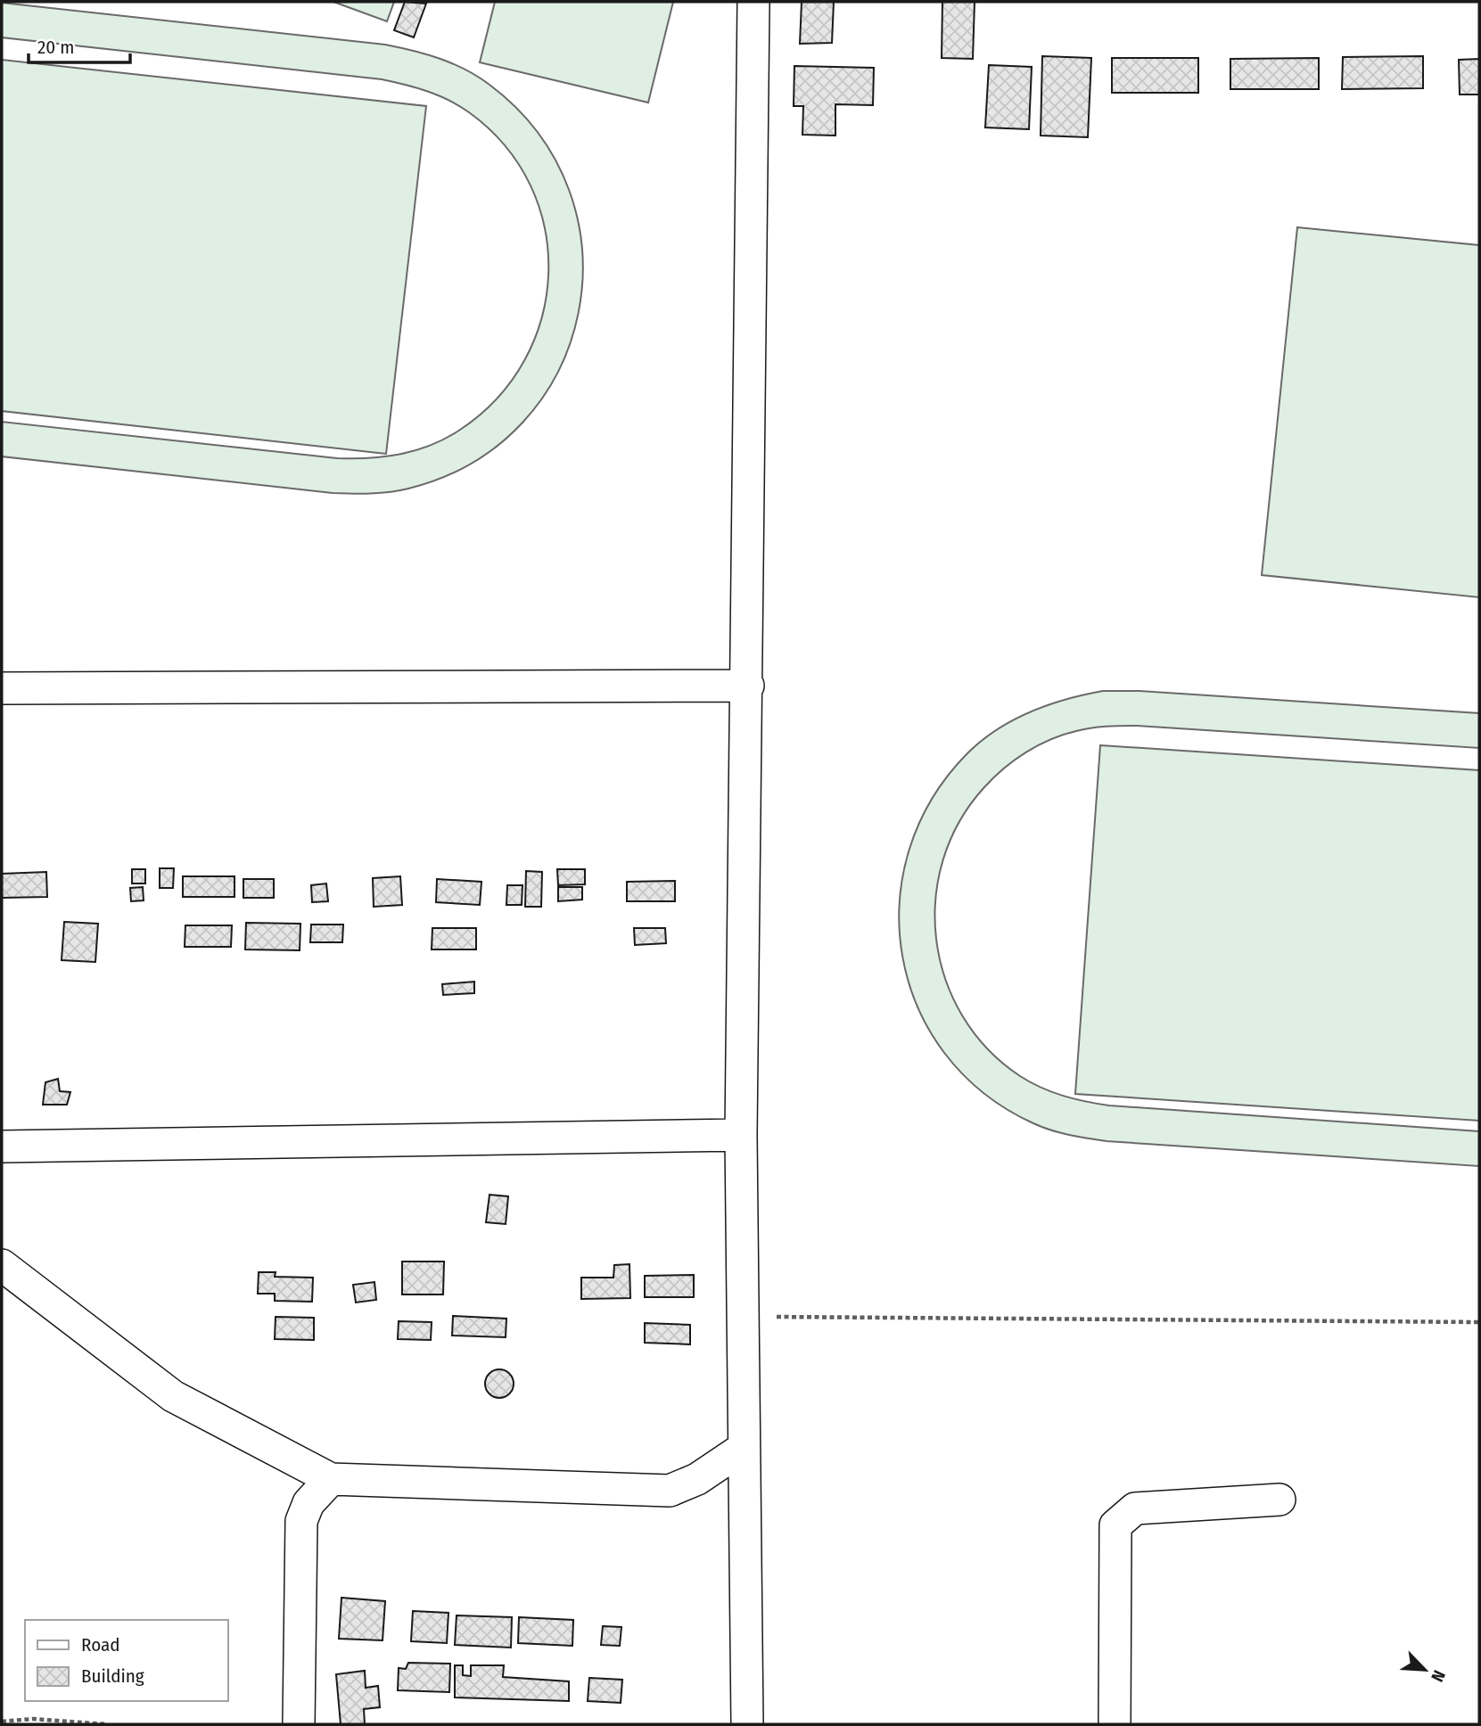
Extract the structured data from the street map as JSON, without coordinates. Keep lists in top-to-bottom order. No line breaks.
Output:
{"legend":["Road","Building"],"scale_bar":"20 m","north":"bottom right"}
